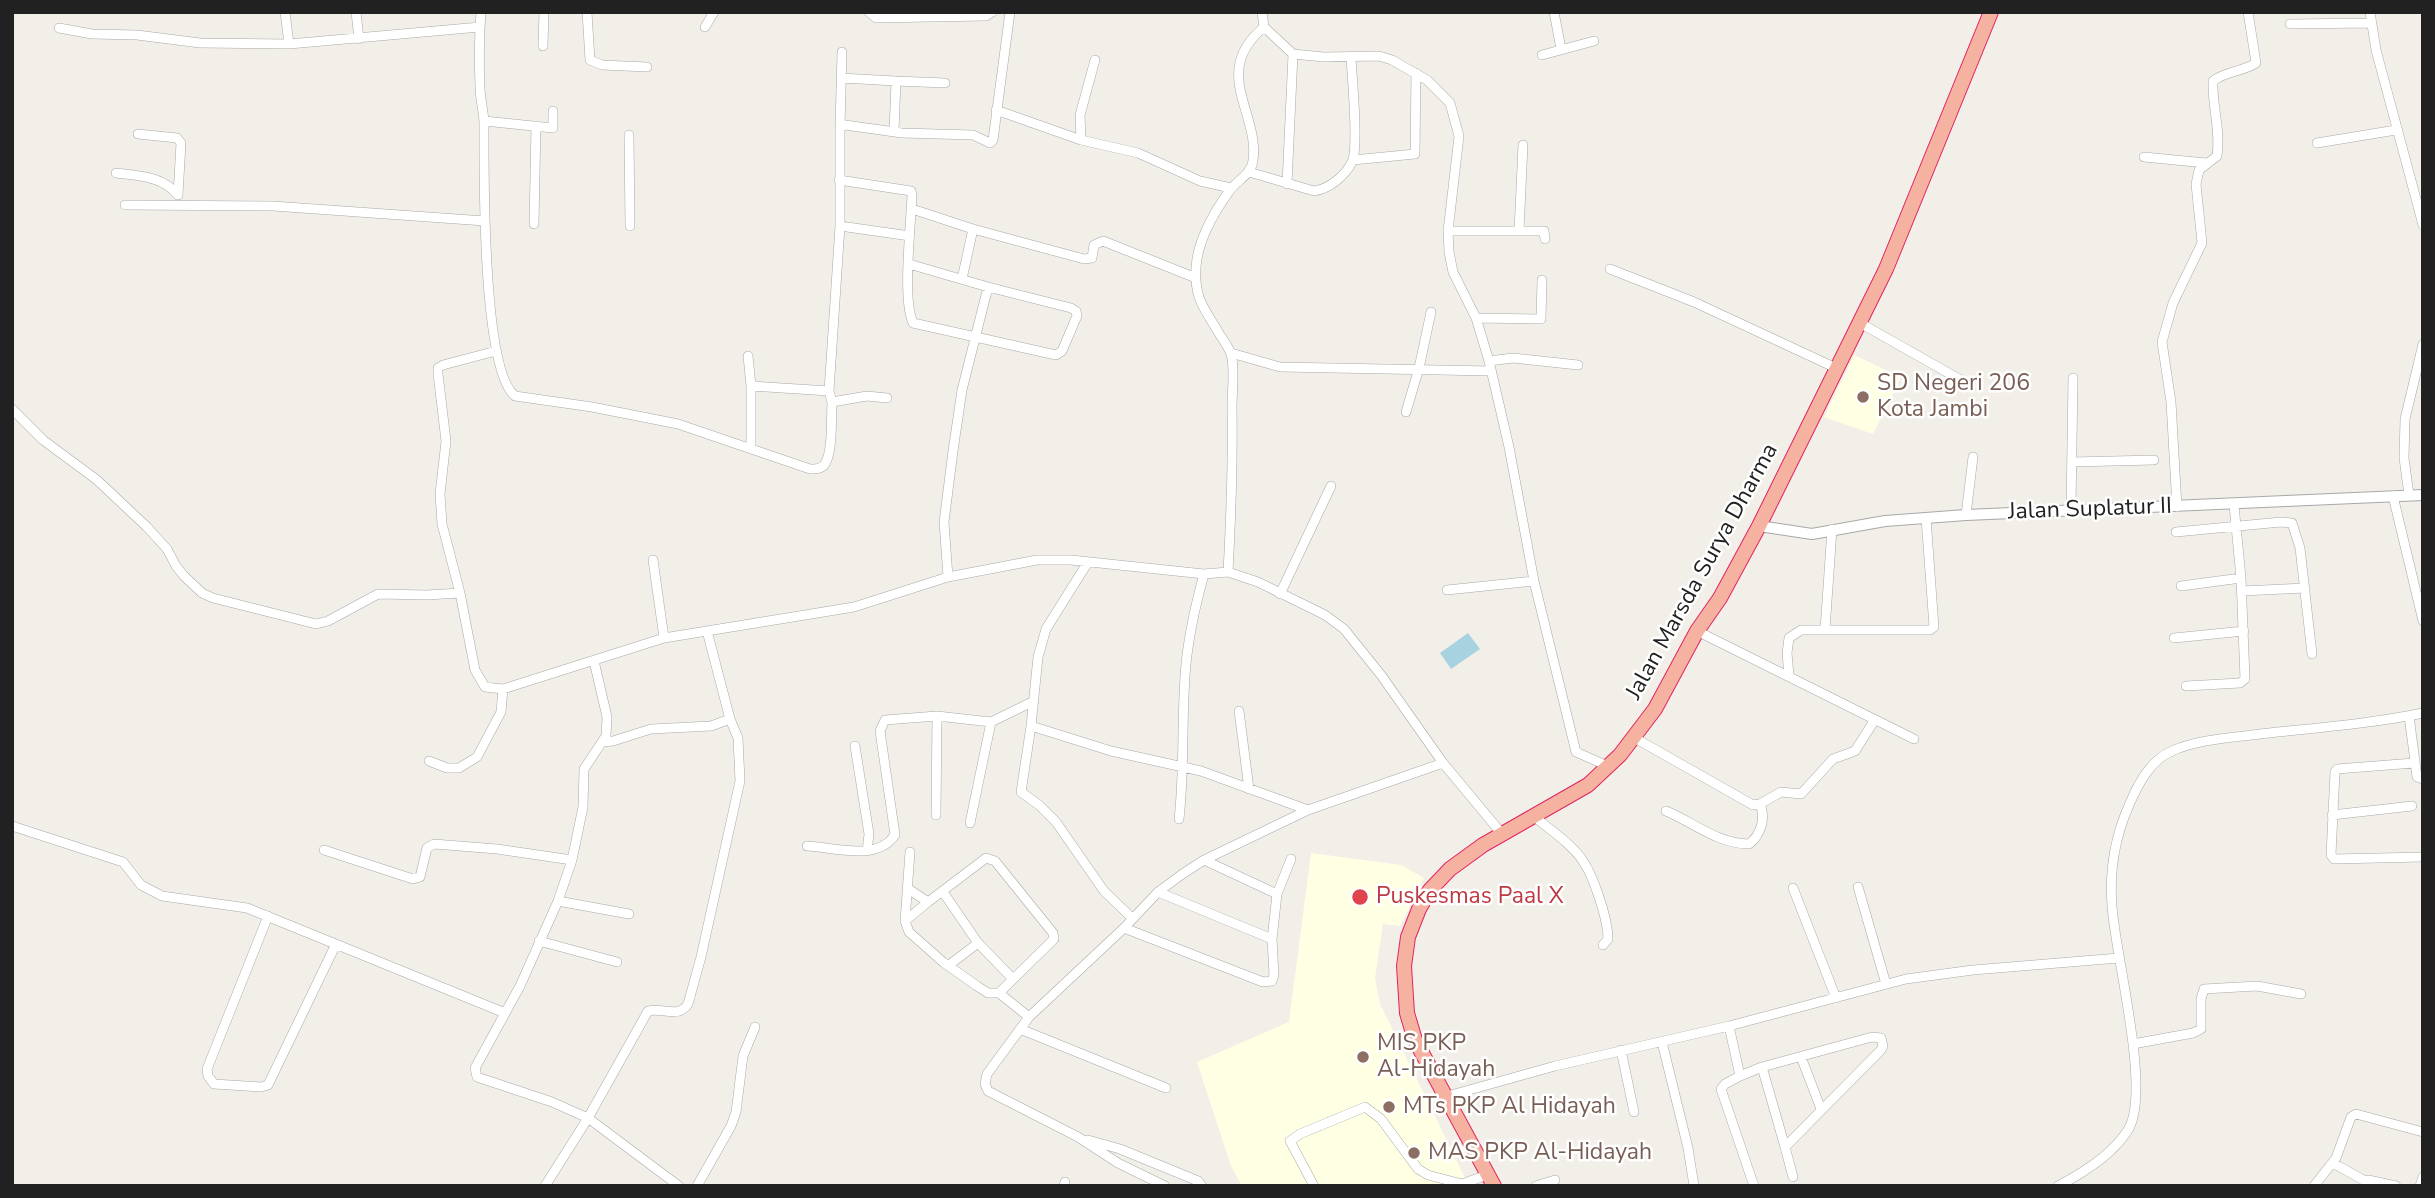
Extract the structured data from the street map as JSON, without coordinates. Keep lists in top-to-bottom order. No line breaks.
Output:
{"streets":{"highway":["Jalan Marsda Surya Dharma"],"street":["Jalan Suplatur II"]},"crossings":[["Jalan Suplatur II","Jalan Marsda Surya Dharma"]],"places":["SD Negeri 206 Kota Jambi","Puskesmas Paal X","MIS PKP Al-Hidayah","MTs PKP Al Hidayah","MAS PKP Al-Hidayah"]}
